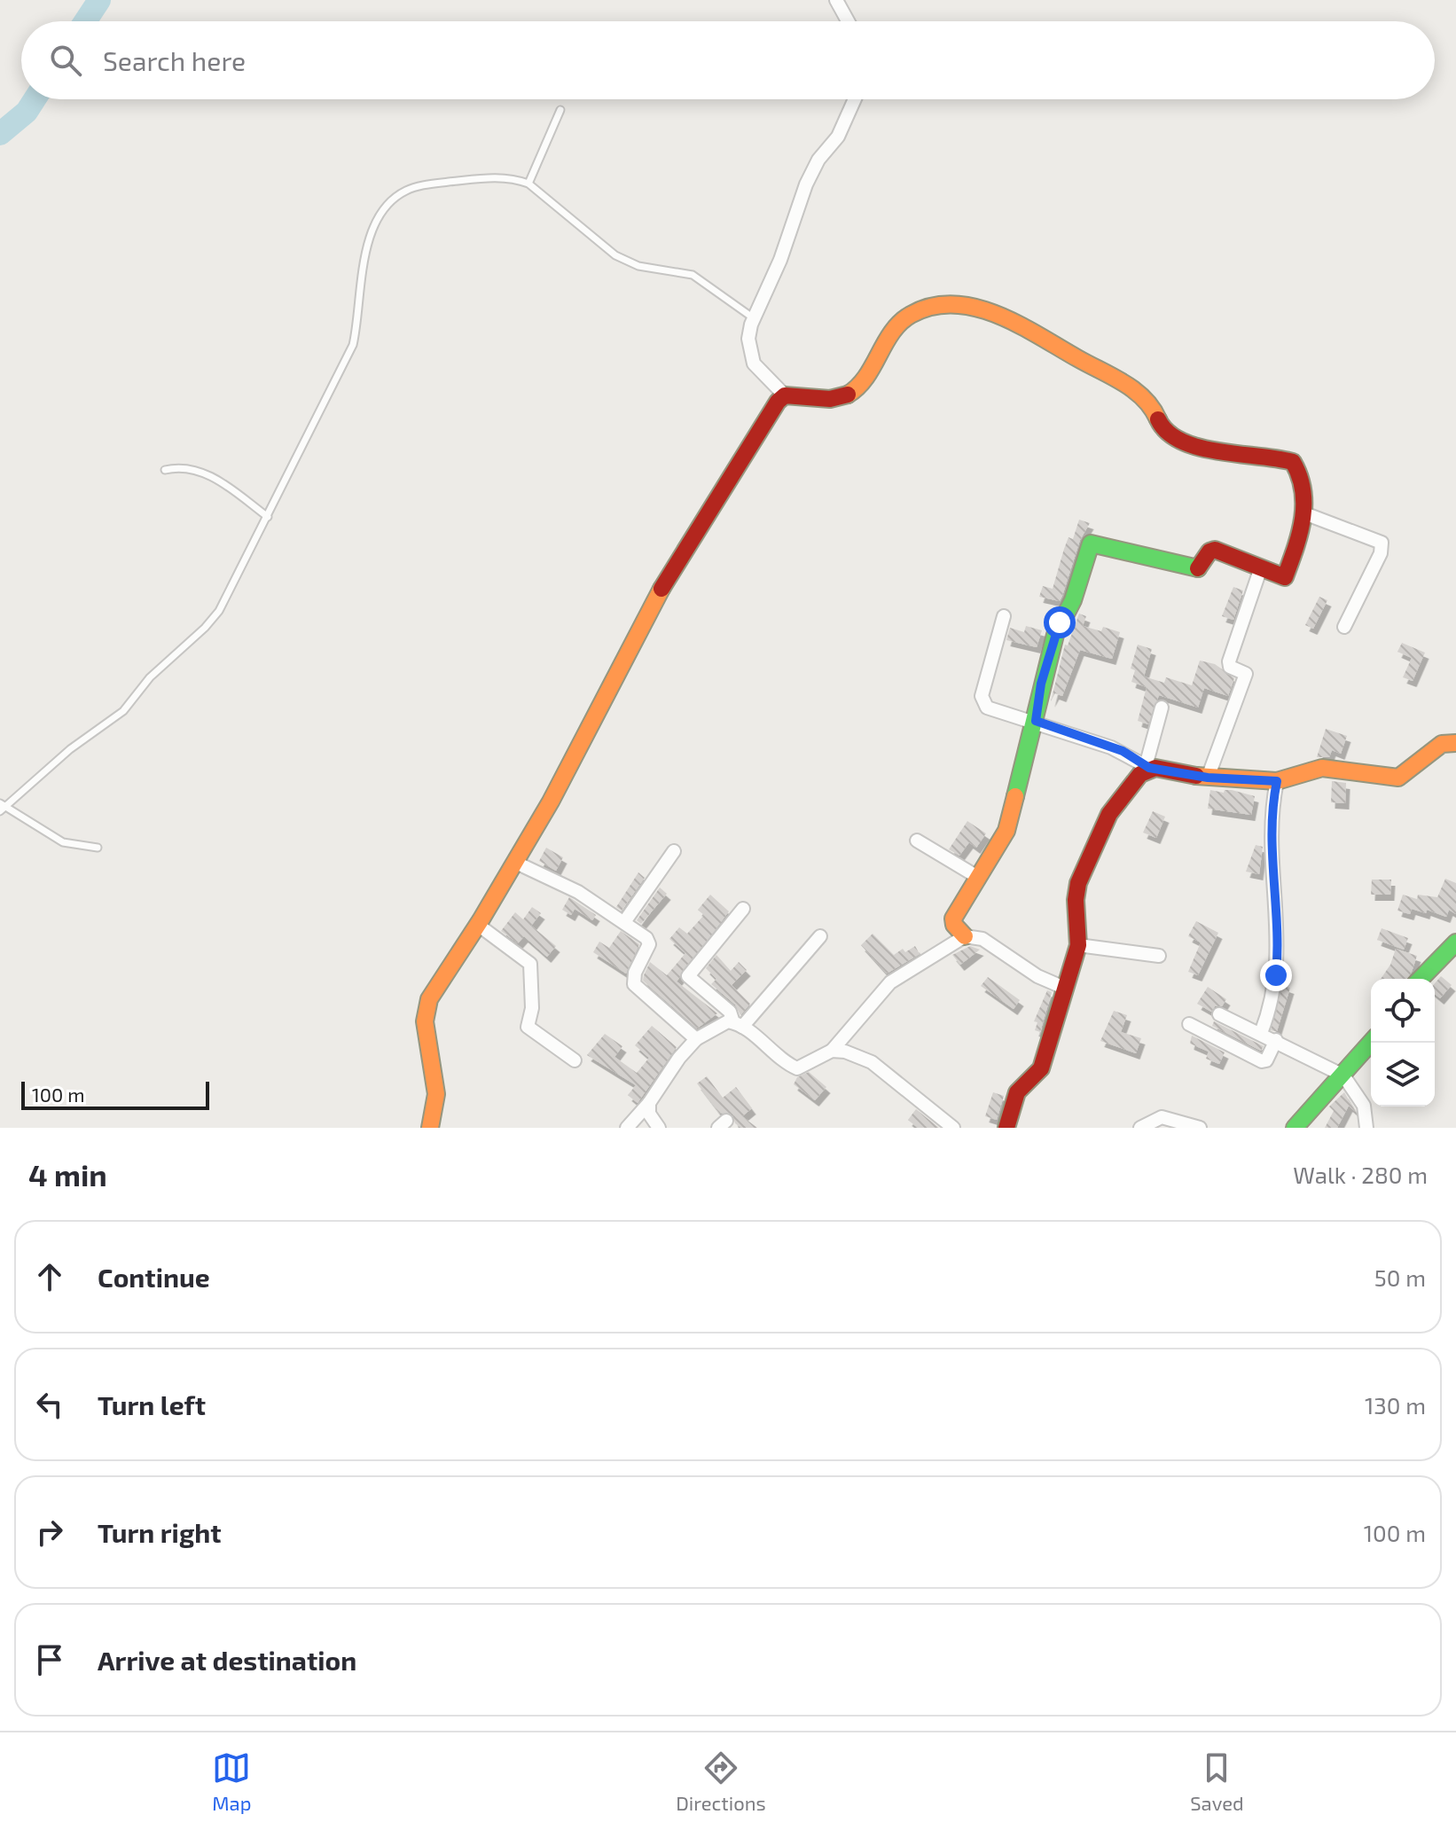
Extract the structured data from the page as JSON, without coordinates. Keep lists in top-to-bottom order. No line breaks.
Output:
{"scale_bar":"100 m","page":{"search":"Search here","scale":"100 m","heading":["4 min","Walk · 280 m"],"list":[["Continue","50 m"],["Turn left","130 m"],["Turn right","100 m"],"Arrive at destination"],"nav":["Map","Directions","Saved"]}}
